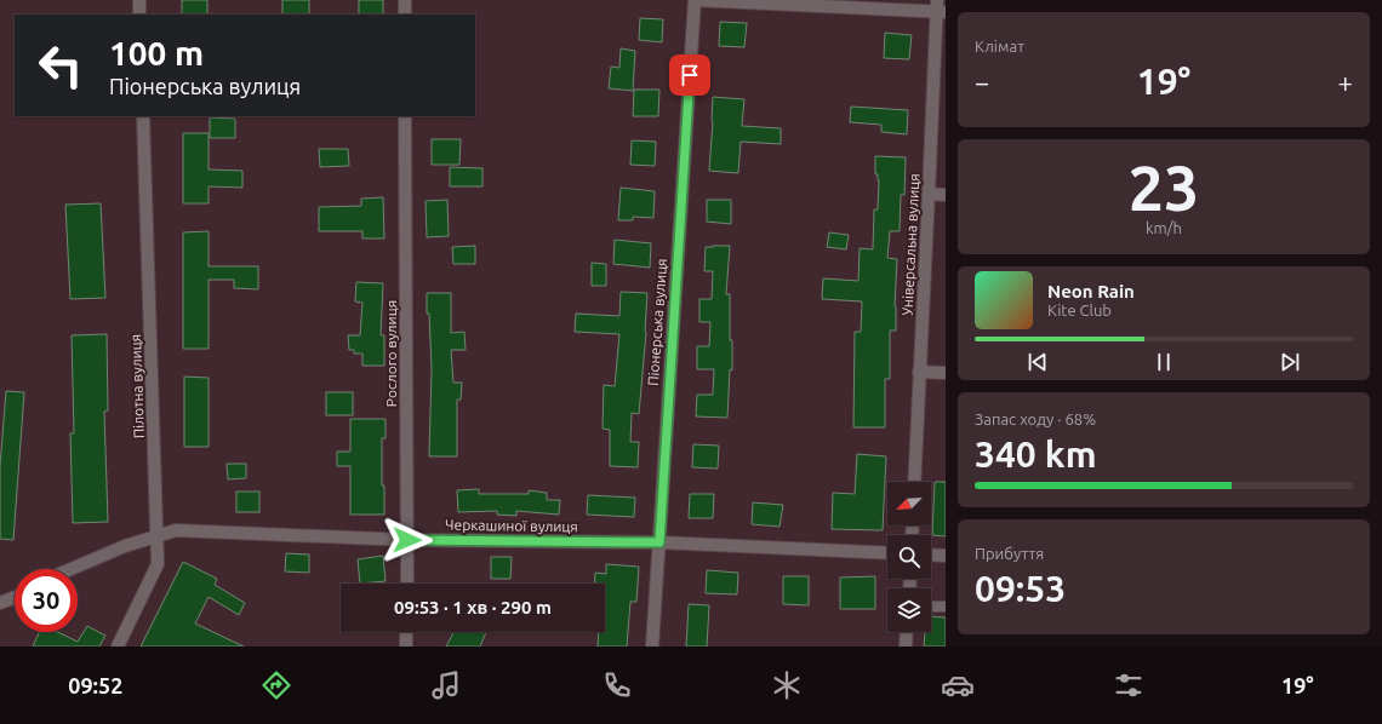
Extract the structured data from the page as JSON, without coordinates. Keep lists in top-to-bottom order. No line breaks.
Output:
{"streets":{"street":["Універсальна вулиця","Піонерська вулиця","Рослого вулиця","Пілотна вулиця","Черкашиної вулиця"]},"crossings":[["Піонерська вулиця","Черкашиної вулиця"],["Рослого вулиця","Черкашиної вулиця"],["Пілотна вулиця","Черкашиної вулиця"]],"north":"bottom left","page":{"tile":["Клімат",["23","km/h"],["Запас ходу · 68%","340 km"],["Прибуття","09:53"]],"turn":["100 m","Піонерська вулиця"],"heat":["−","19°","+"],"song":["Neon Rain","Kite Club"],"limit":"30","trip":"09:53 · 1 хв · 290 m","tabs":["09:52","19°"]}}
